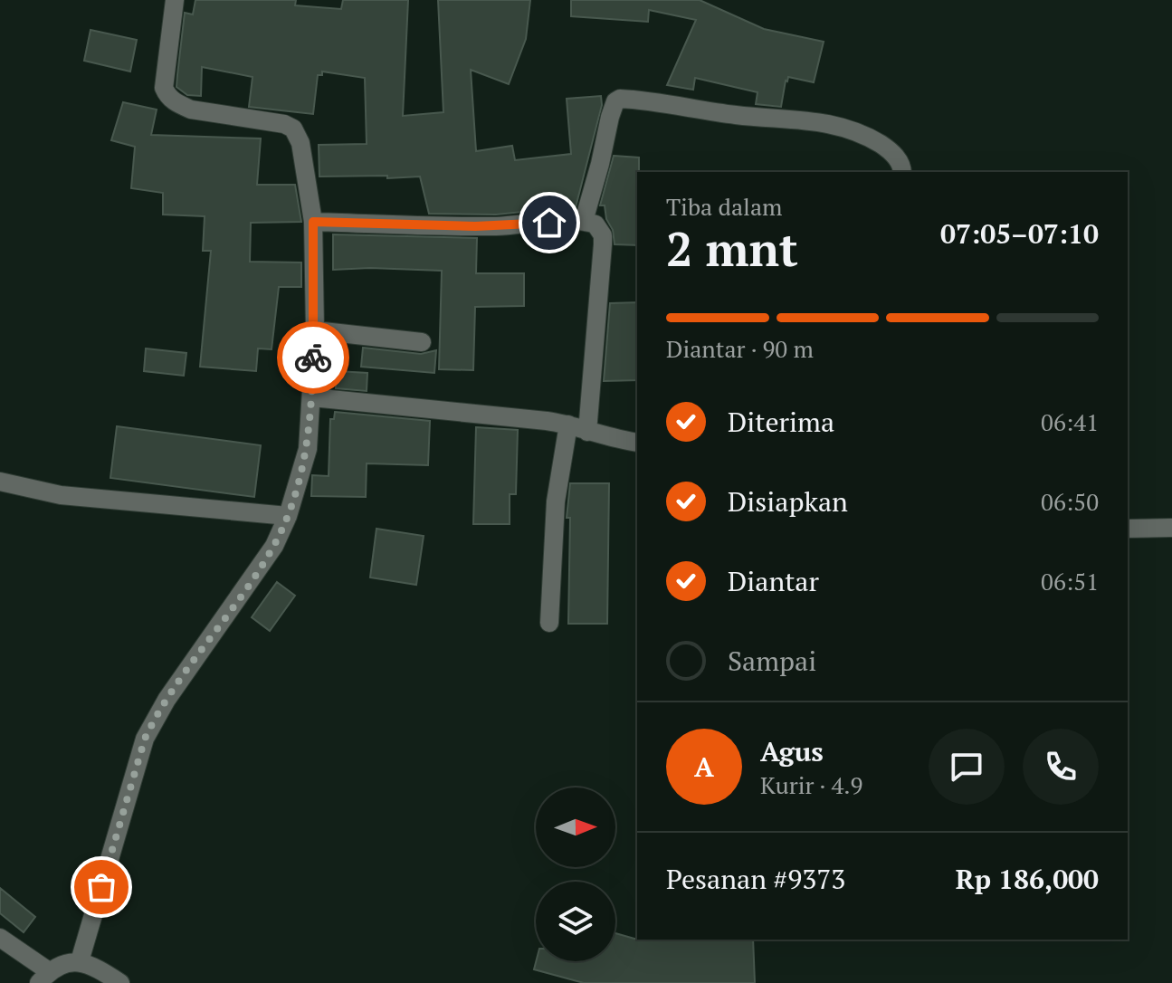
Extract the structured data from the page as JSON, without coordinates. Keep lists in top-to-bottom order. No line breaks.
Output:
{"north":"right","page":{"heading":["2 mnt","Tiba dalam","07:05–07:10"],"panel":["Agus","Kurir · 4.9","Pesanan #9373","Rp 186,000"],"bar":"Diantar · 90 m","list":[["Diterima","06:41"],["Disiapkan","06:50"],["Diantar","06:51"],"Sampai"],"round":"A"}}
